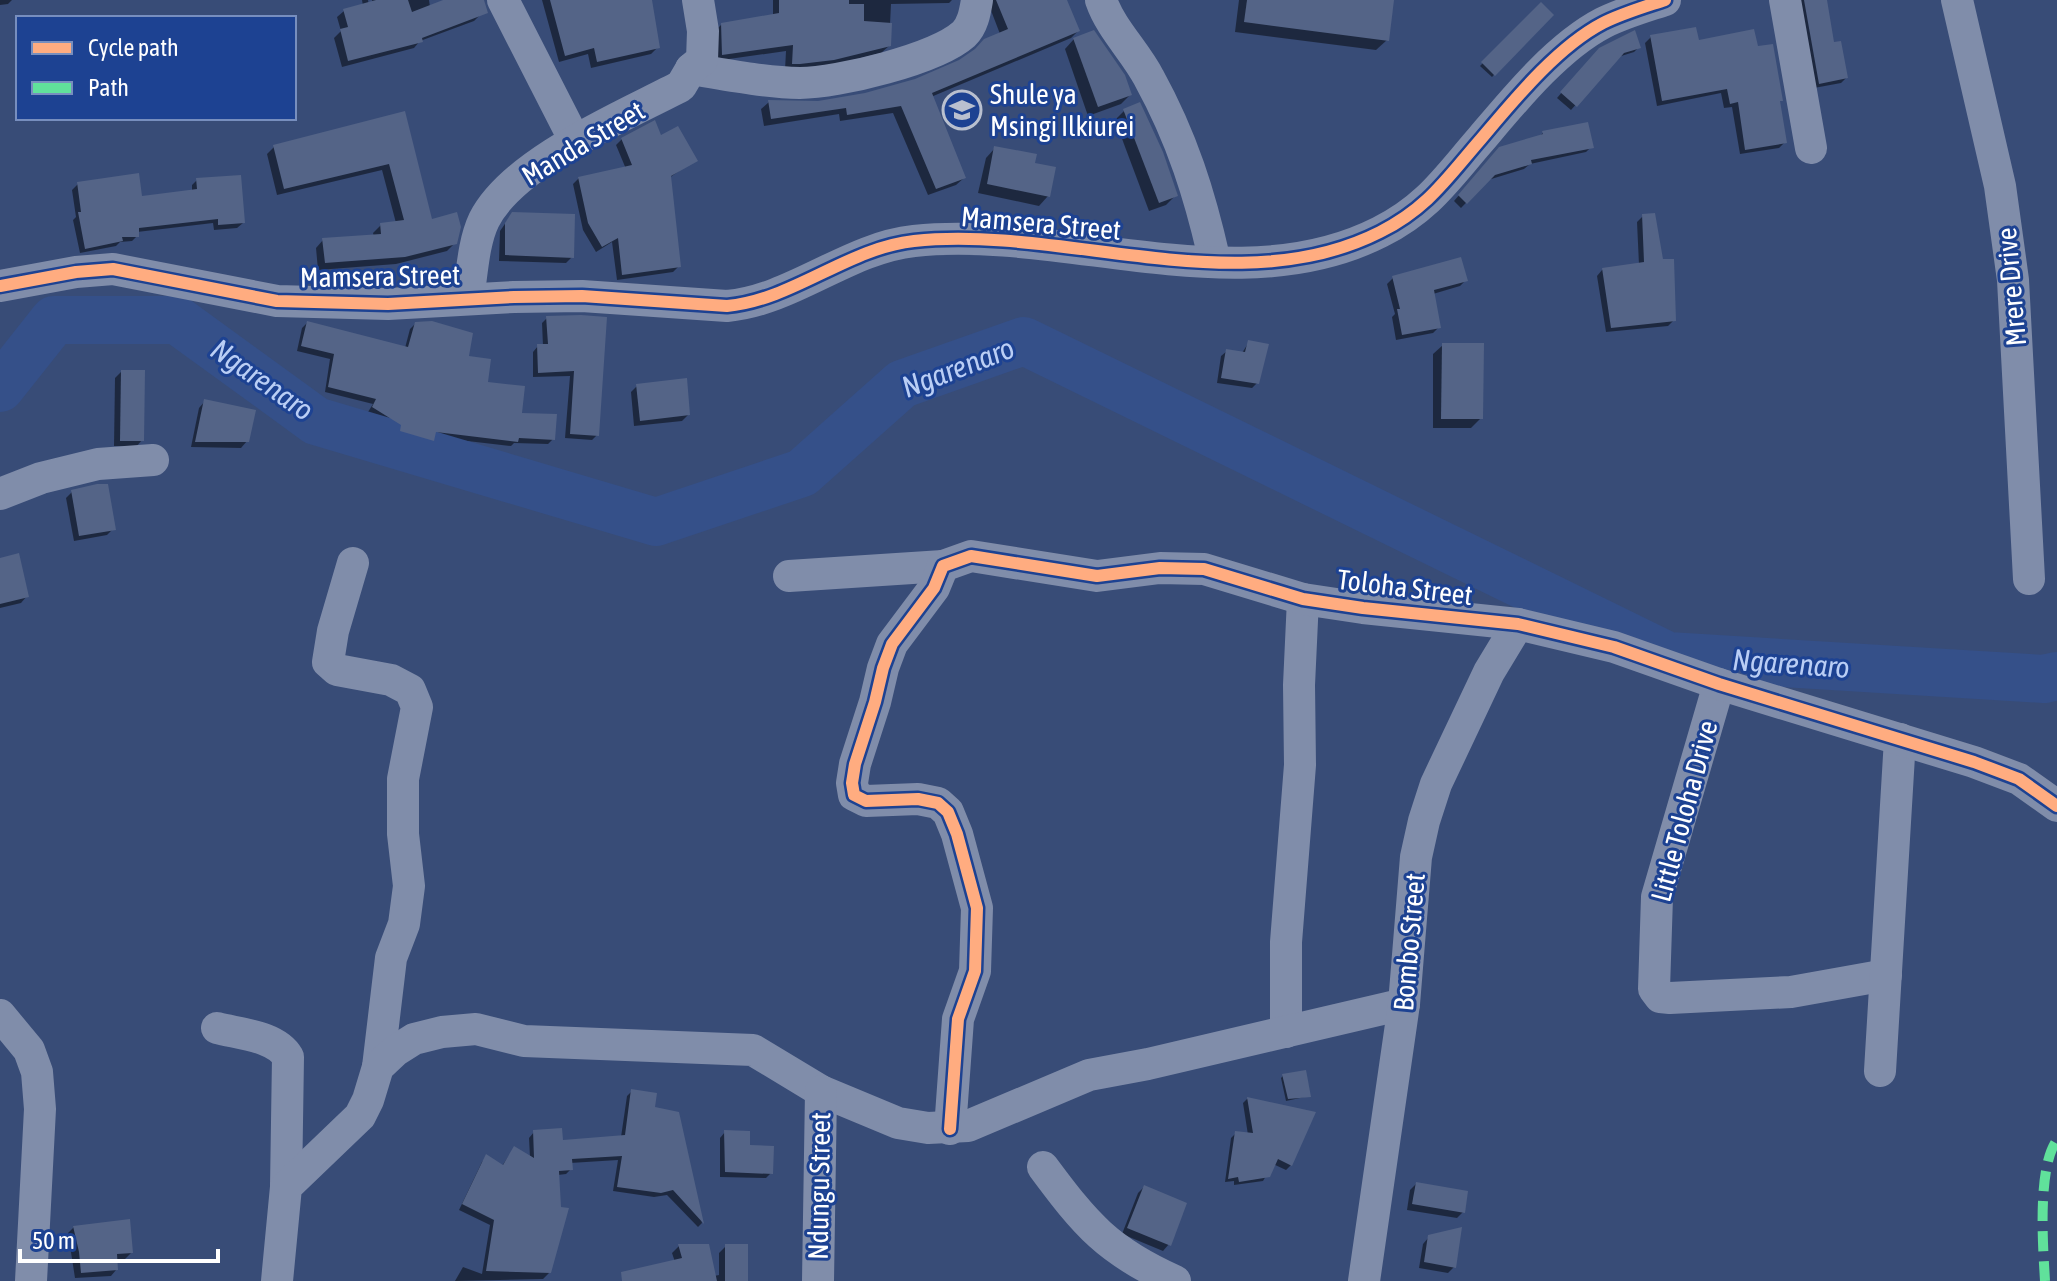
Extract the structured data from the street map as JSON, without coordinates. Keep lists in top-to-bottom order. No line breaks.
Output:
{"streets":{"street":["Manda Street","Mamsera Street","Mrere Drive","Toloha Street","Little Toloha Drive","Bombo Street","Ndungu Street"]},"crossings":[["Manda Street","Mamsera Street"],["Toloha Street","Little Toloha Drive"],["Toloha Street","Bombo Street"]],"water":["Ngarenaro"],"places":{"school or university":["Shule ya Msingi Ilkiurei"]},"legend":["Cycle path","Path"],"scale_bar":"50 m"}
